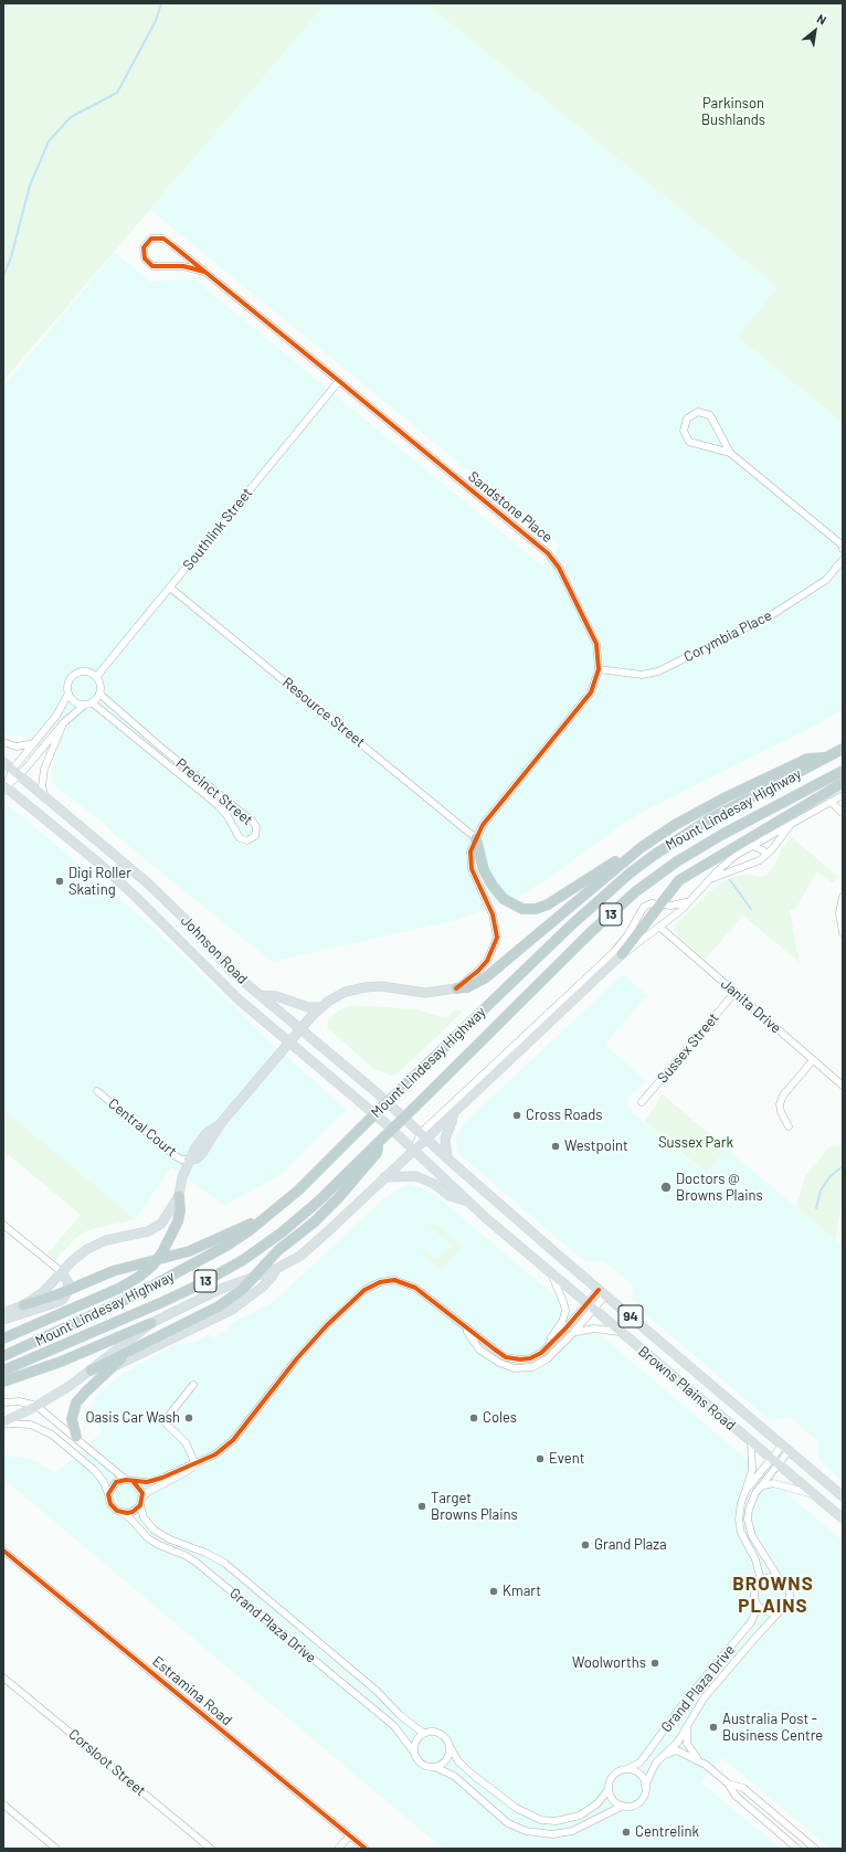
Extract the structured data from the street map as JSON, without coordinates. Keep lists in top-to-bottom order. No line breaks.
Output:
{"streets":{"highway":["Mount Lindesay Highway","13"],"main road":["Johnson Road","Central Court","94","Browns Plains Road"],"street":["Sandstone Place","Southlink Street","Corymbia Place","Resource Street","Precinct Street","Janita Drive","Sussex Street","Grand Plaza Drive","Estramina Road","Corsloot Street"]},"crossings":[["Sandstone Place","Southlink Street"],["Sandstone Place","Corymbia Place"],["Sandstone Place","Resource Street"],["Southlink Street","Resource Street"],["Southlink Street","Precinct Street"],["Johnson Road","Central Court"],["Johnson Road","Browns Plains Road"],["Janita Drive","Sussex Street"]],"districts":["BROWNS PLAINS"],"parks":["Parkinson Bushlands","Sussex Park"],"places":["Digi Roller Skating","Cross Roads","Westpoint","Doctors @ Browns Plains","Oasis Car Wash","Coles","Event","Target Browns Plains","Grand Plaza","Kmart","Woolworths","Australia Post - Business Centre","Centrelink"],"north":"top right"}
